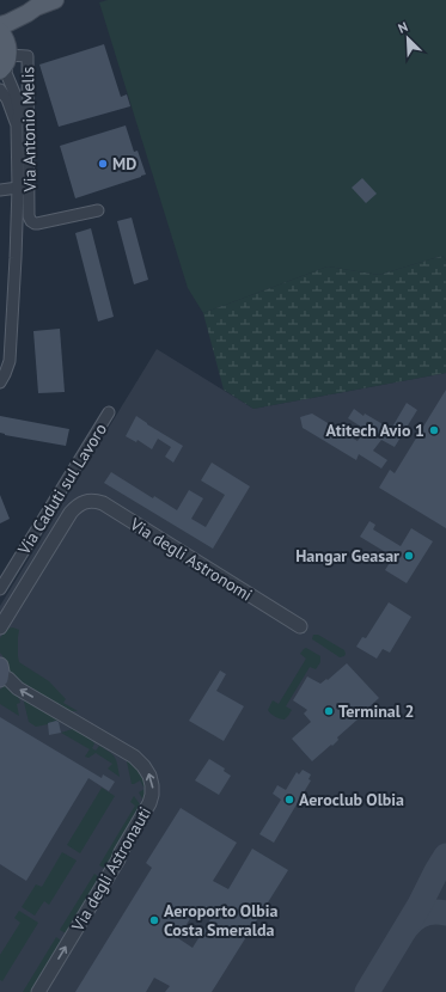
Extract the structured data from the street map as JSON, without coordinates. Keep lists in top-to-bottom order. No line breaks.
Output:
{"streets":{"street":["Via Antonio Melis","Via Caduti sul Lavoro","Via degli Astronomi","Via degli Astronauti"]},"places":["MD","Atitech Avio 1","Hangar Geasar","Terminal 2","Aeroclub Olbia","Aeroporto Olbia Costa Smeralda"],"north":"top left"}
